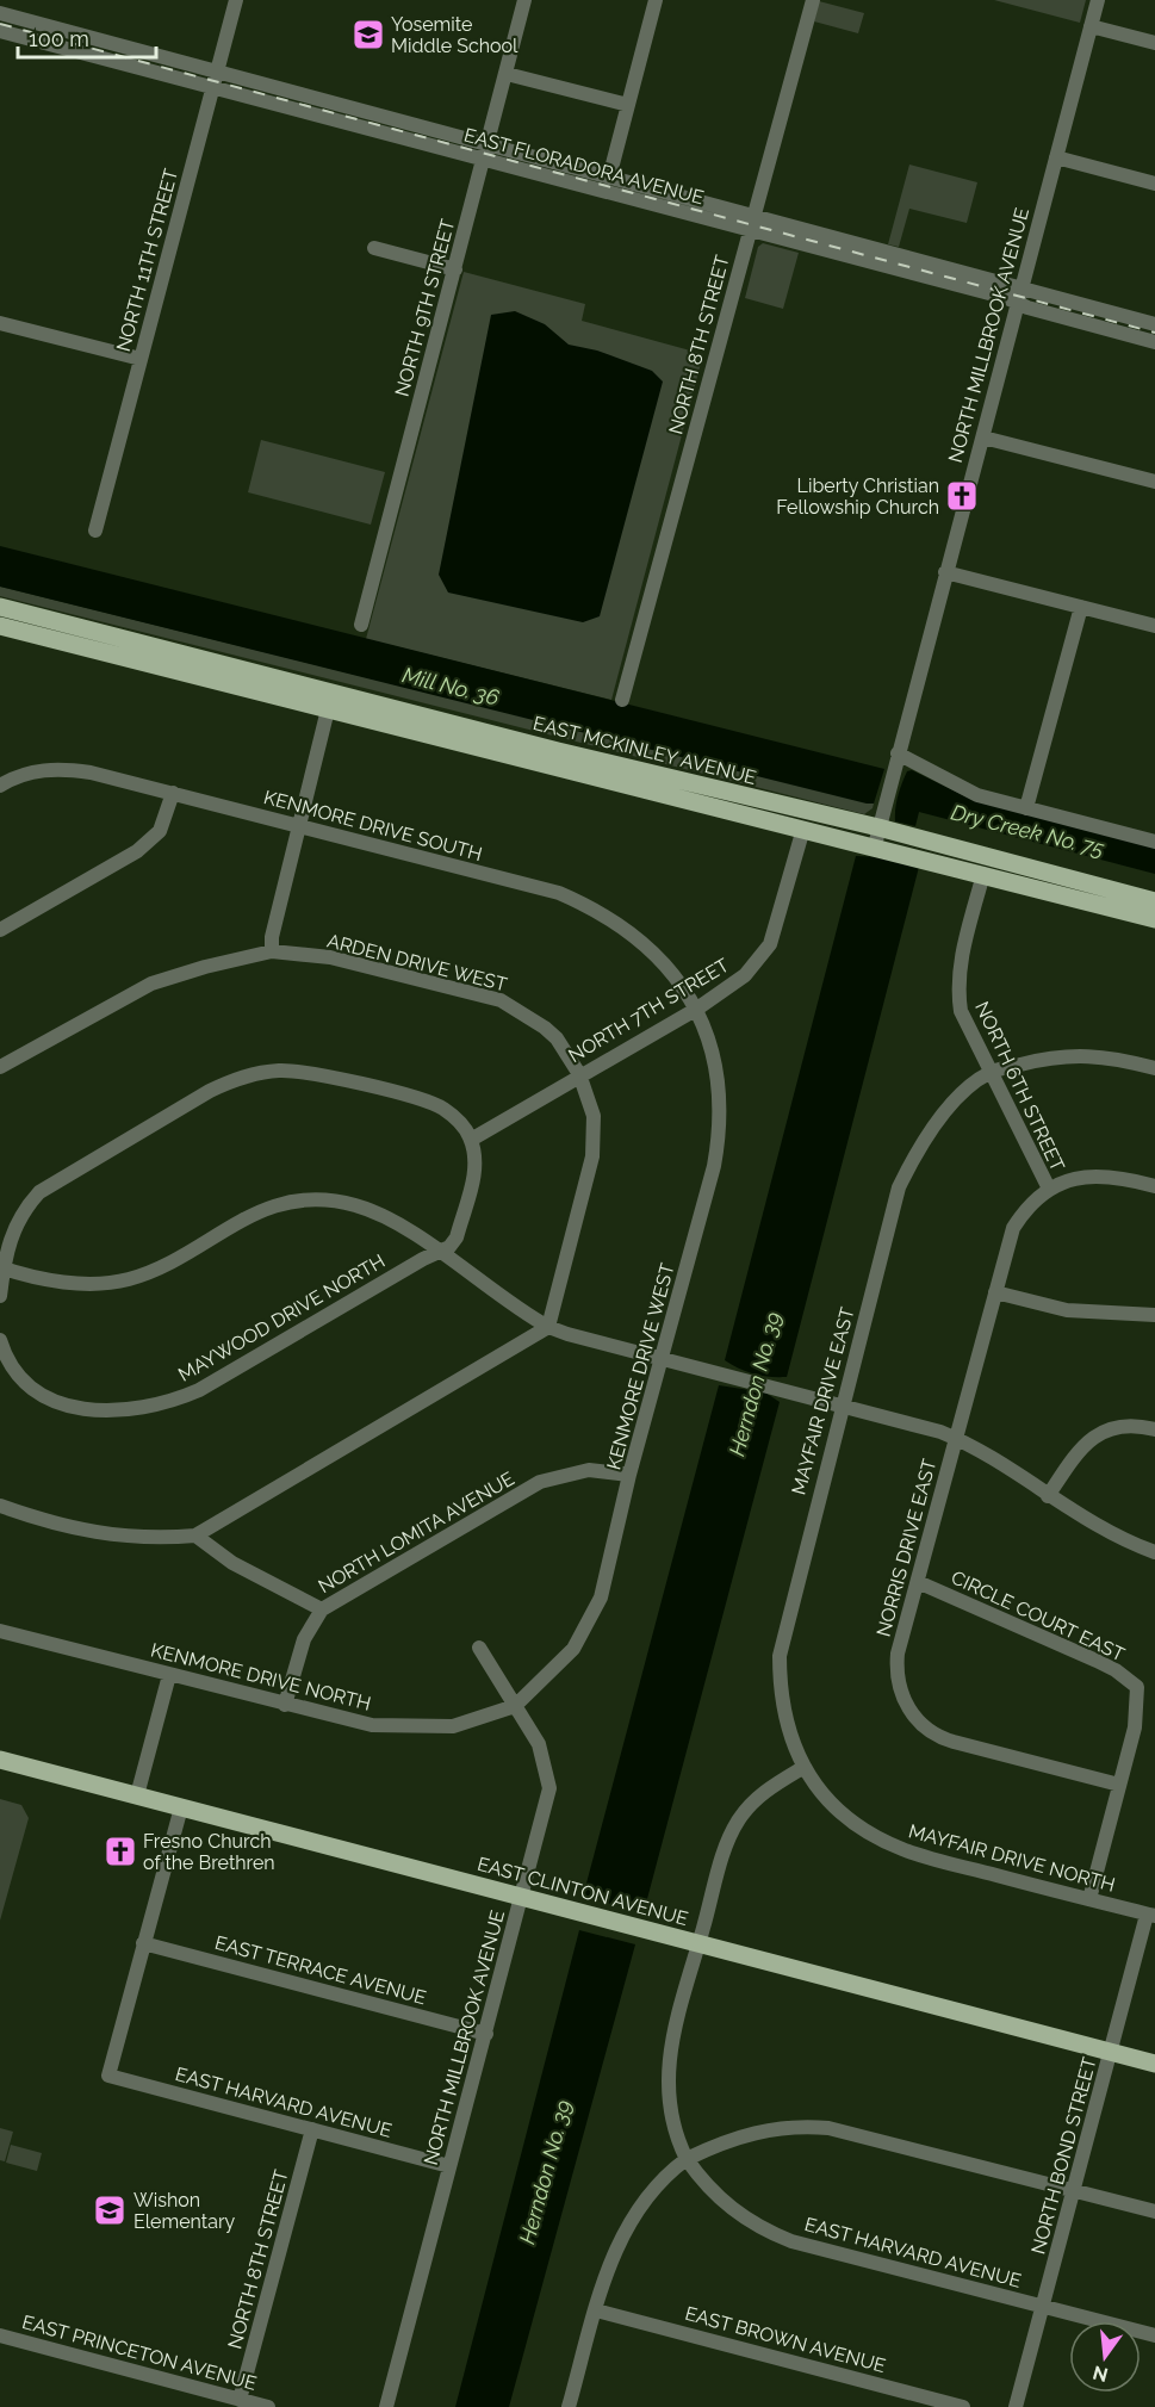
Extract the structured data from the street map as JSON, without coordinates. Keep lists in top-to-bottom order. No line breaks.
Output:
{"streets":{"main road":["EAST MCKINLEY AVENUE","EAST CLINTON AVENUE"],"street":["EAST FLORADORA AVENUE","NORTH 11TH STREET","NORTH 9TH STREET","NORTH MILLBROOK AVENUE","NORTH 8TH STREET","KENMORE DRIVE SOUTH","ARDEN DRIVE WEST","NORTH 7TH STREET","NORTH 6TH STREET","MAYWOOD DRIVE NORTH","KENMORE DRIVE WEST","MAYFAIR DRIVE EAST","NORTH LOMITA AVENUE","NORRIS DRIVE EAST","CIRCLE COURT EAST","KENMORE DRIVE NORTH","MAYFAIR DRIVE NORTH","EAST TERRACE AVENUE","EAST HARVARD AVENUE","NORTH BOND STREET","EAST BROWN AVENUE","EAST PRINCETON AVENUE"]},"crossings":[["EAST FLORADORA AVENUE","NORTH 11TH STREET"],["EAST FLORADORA AVENUE","NORTH 9TH STREET"],["EAST FLORADORA AVENUE","NORTH MILLBROOK AVENUE"],["EAST FLORADORA AVENUE","NORTH 8TH STREET"],["NORTH MILLBROOK AVENUE","EAST MCKINLEY AVENUE"],["NORTH MILLBROOK AVENUE","KENMORE DRIVE WEST"],["NORTH MILLBROOK AVENUE","KENMORE DRIVE NORTH"],["NORTH MILLBROOK AVENUE","EAST CLINTON AVENUE"],["NORTH MILLBROOK AVENUE","EAST TERRACE AVENUE"],["NORTH MILLBROOK AVENUE","EAST HARVARD AVENUE"],["NORTH 8TH STREET","EAST HARVARD AVENUE"],["NORTH 8TH STREET","EAST PRINCETON AVENUE"],["EAST MCKINLEY AVENUE","NORTH 7TH STREET"],["EAST MCKINLEY AVENUE","NORTH 6TH STREET"],["KENMORE DRIVE SOUTH","NORTH 7TH STREET"],["KENMORE DRIVE SOUTH","KENMORE DRIVE WEST"],["ARDEN DRIVE WEST","NORTH 7TH STREET"],["NORTH 7TH STREET","KENMORE DRIVE WEST"],["NORTH 6TH STREET","MAYFAIR DRIVE EAST"],["NORTH 6TH STREET","NORRIS DRIVE EAST"],["KENMORE DRIVE WEST","NORTH LOMITA AVENUE"],["KENMORE DRIVE WEST","KENMORE DRIVE NORTH"],["MAYFAIR DRIVE EAST","MAYFAIR DRIVE NORTH"],["NORTH LOMITA AVENUE","KENMORE DRIVE NORTH"],["NORRIS DRIVE EAST","CIRCLE COURT EAST"],["CIRCLE COURT EAST","MAYFAIR DRIVE NORTH"],["MAYFAIR DRIVE NORTH","NORTH BOND STREET"],["EAST CLINTON AVENUE","NORTH BOND STREET"],["EAST TERRACE AVENUE","EAST HARVARD AVENUE"],["EAST HARVARD AVENUE","NORTH BOND STREET"]],"water":["Mill No. 36","Dry Creek No. 75","Herndon No. 39"],"places":{"school or university":["Yosemite Middle School","Wishon Elementary"],"church":["Liberty Christian Fellowship Church","Fresno Church of the Brethren"]},"scale_bar":"100 m","north":"bottom"}
